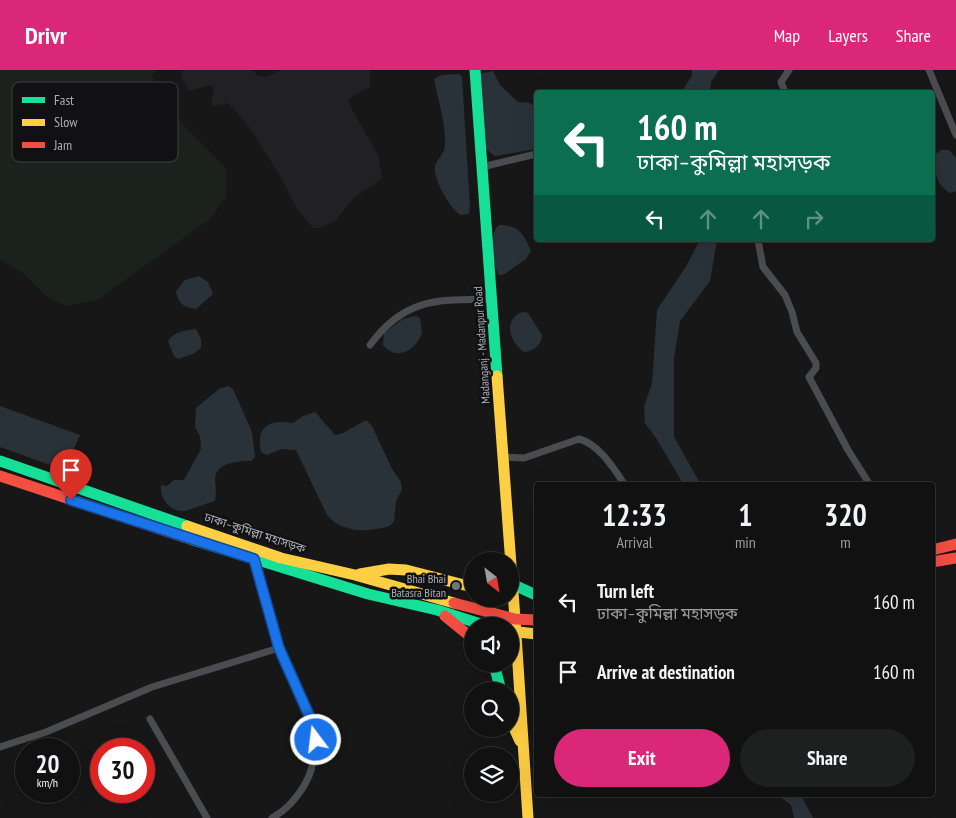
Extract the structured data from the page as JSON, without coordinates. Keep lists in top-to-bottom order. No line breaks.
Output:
{"streets":{"main road":["Madanganj - Madanpur Road","ঢাকা–কুমিল্লা মহাসড়ক"]},"places":["Bhai Bhai Batasra Bitan"],"legend":["Fast","Slow","Jam"],"north":"bottom right","page":{"header":"Drivr","nav":["Map","Layers","Share"],"turn":["160 m","ঢাকা–কুমিল্লা মহাসড়ক"],"eta":["12:33","Arrival","1","min","320","m"],"list":[{"name":"Turn left","note":"ঢাকা–কুমিল্লা মহাসড়ক","value":"160 m"},{"name":"Arrive at destination","value":"160 m"}],"buttons":["Exit","Share"],"speed":"20 km/h","limit":"30"}}
